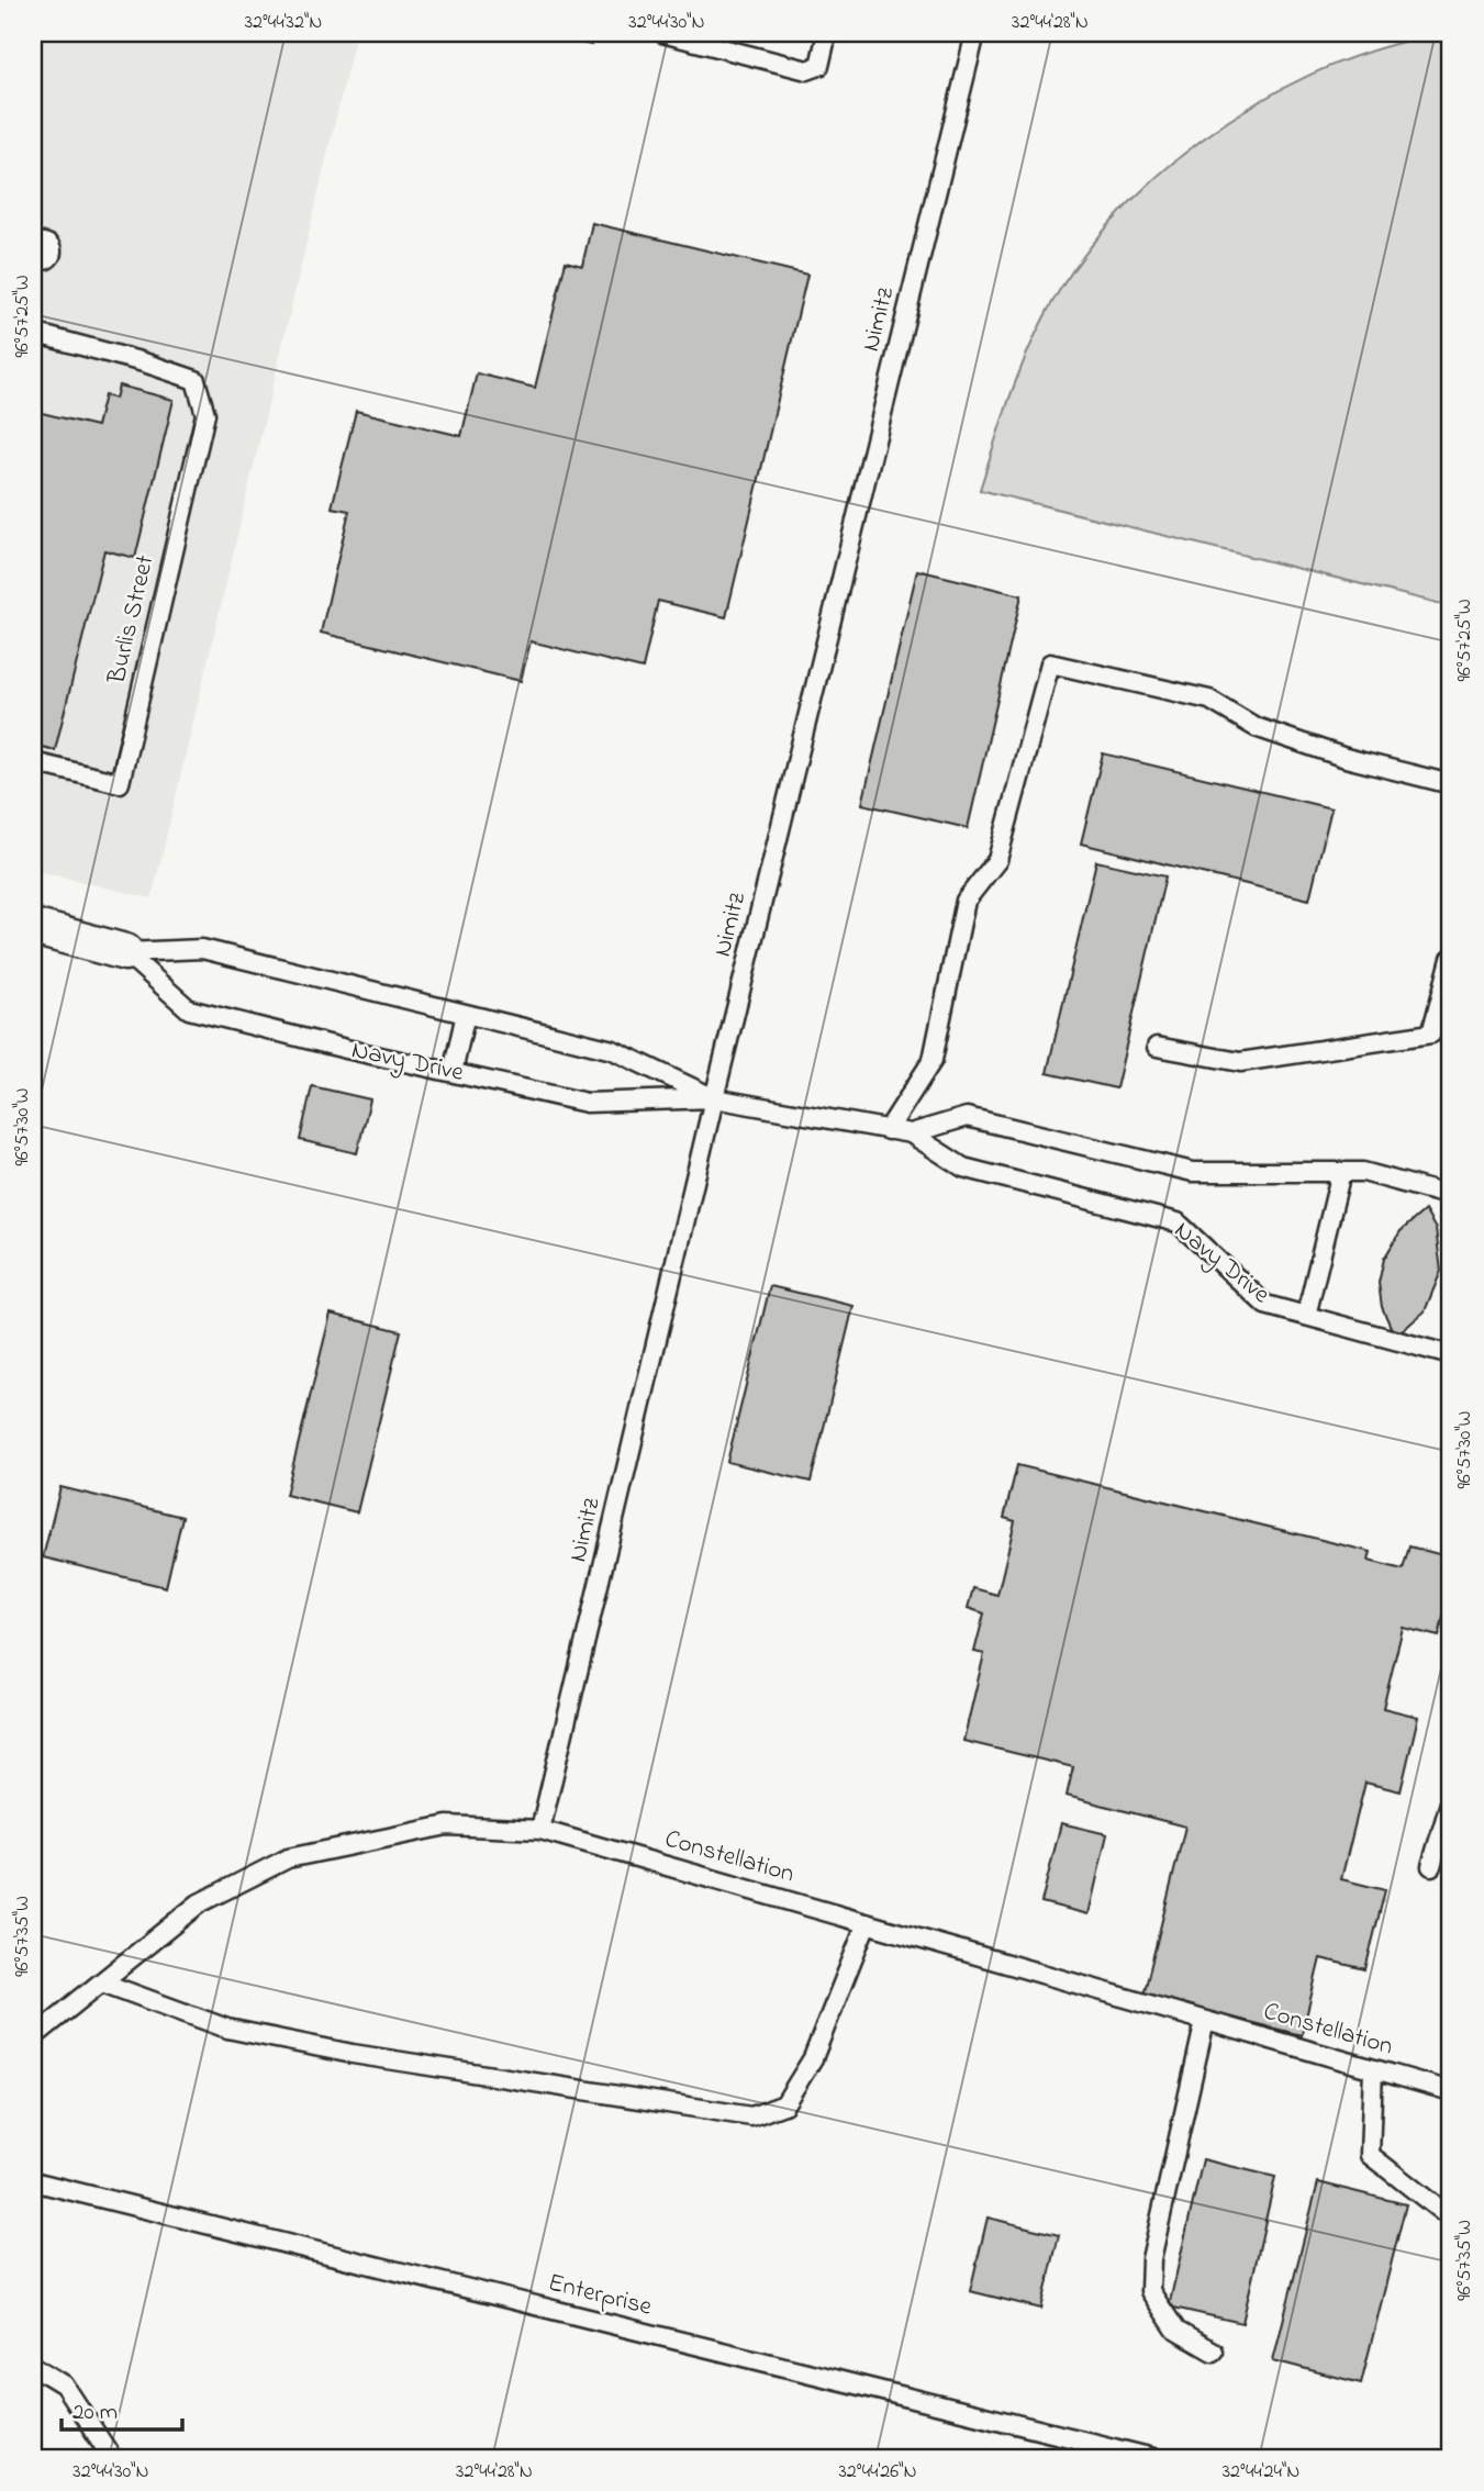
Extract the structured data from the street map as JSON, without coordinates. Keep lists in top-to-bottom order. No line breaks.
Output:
{"streets":{"street":["Navy Drive"],"lane":["Nimitz","Burlis Street","Constellation","Enterprise"]},"crossings":[["Nimitz","Navy Drive"],["Nimitz","Constellation"]],"scale_bar":"20 m","coordinates":["32°44'32\"N","32°44'30\"N","32°44'28\"N","96°57'25\"W","96°57'30\"W","96°57'35\"W","32°44'26\"N","32°44'24\"N"]}
